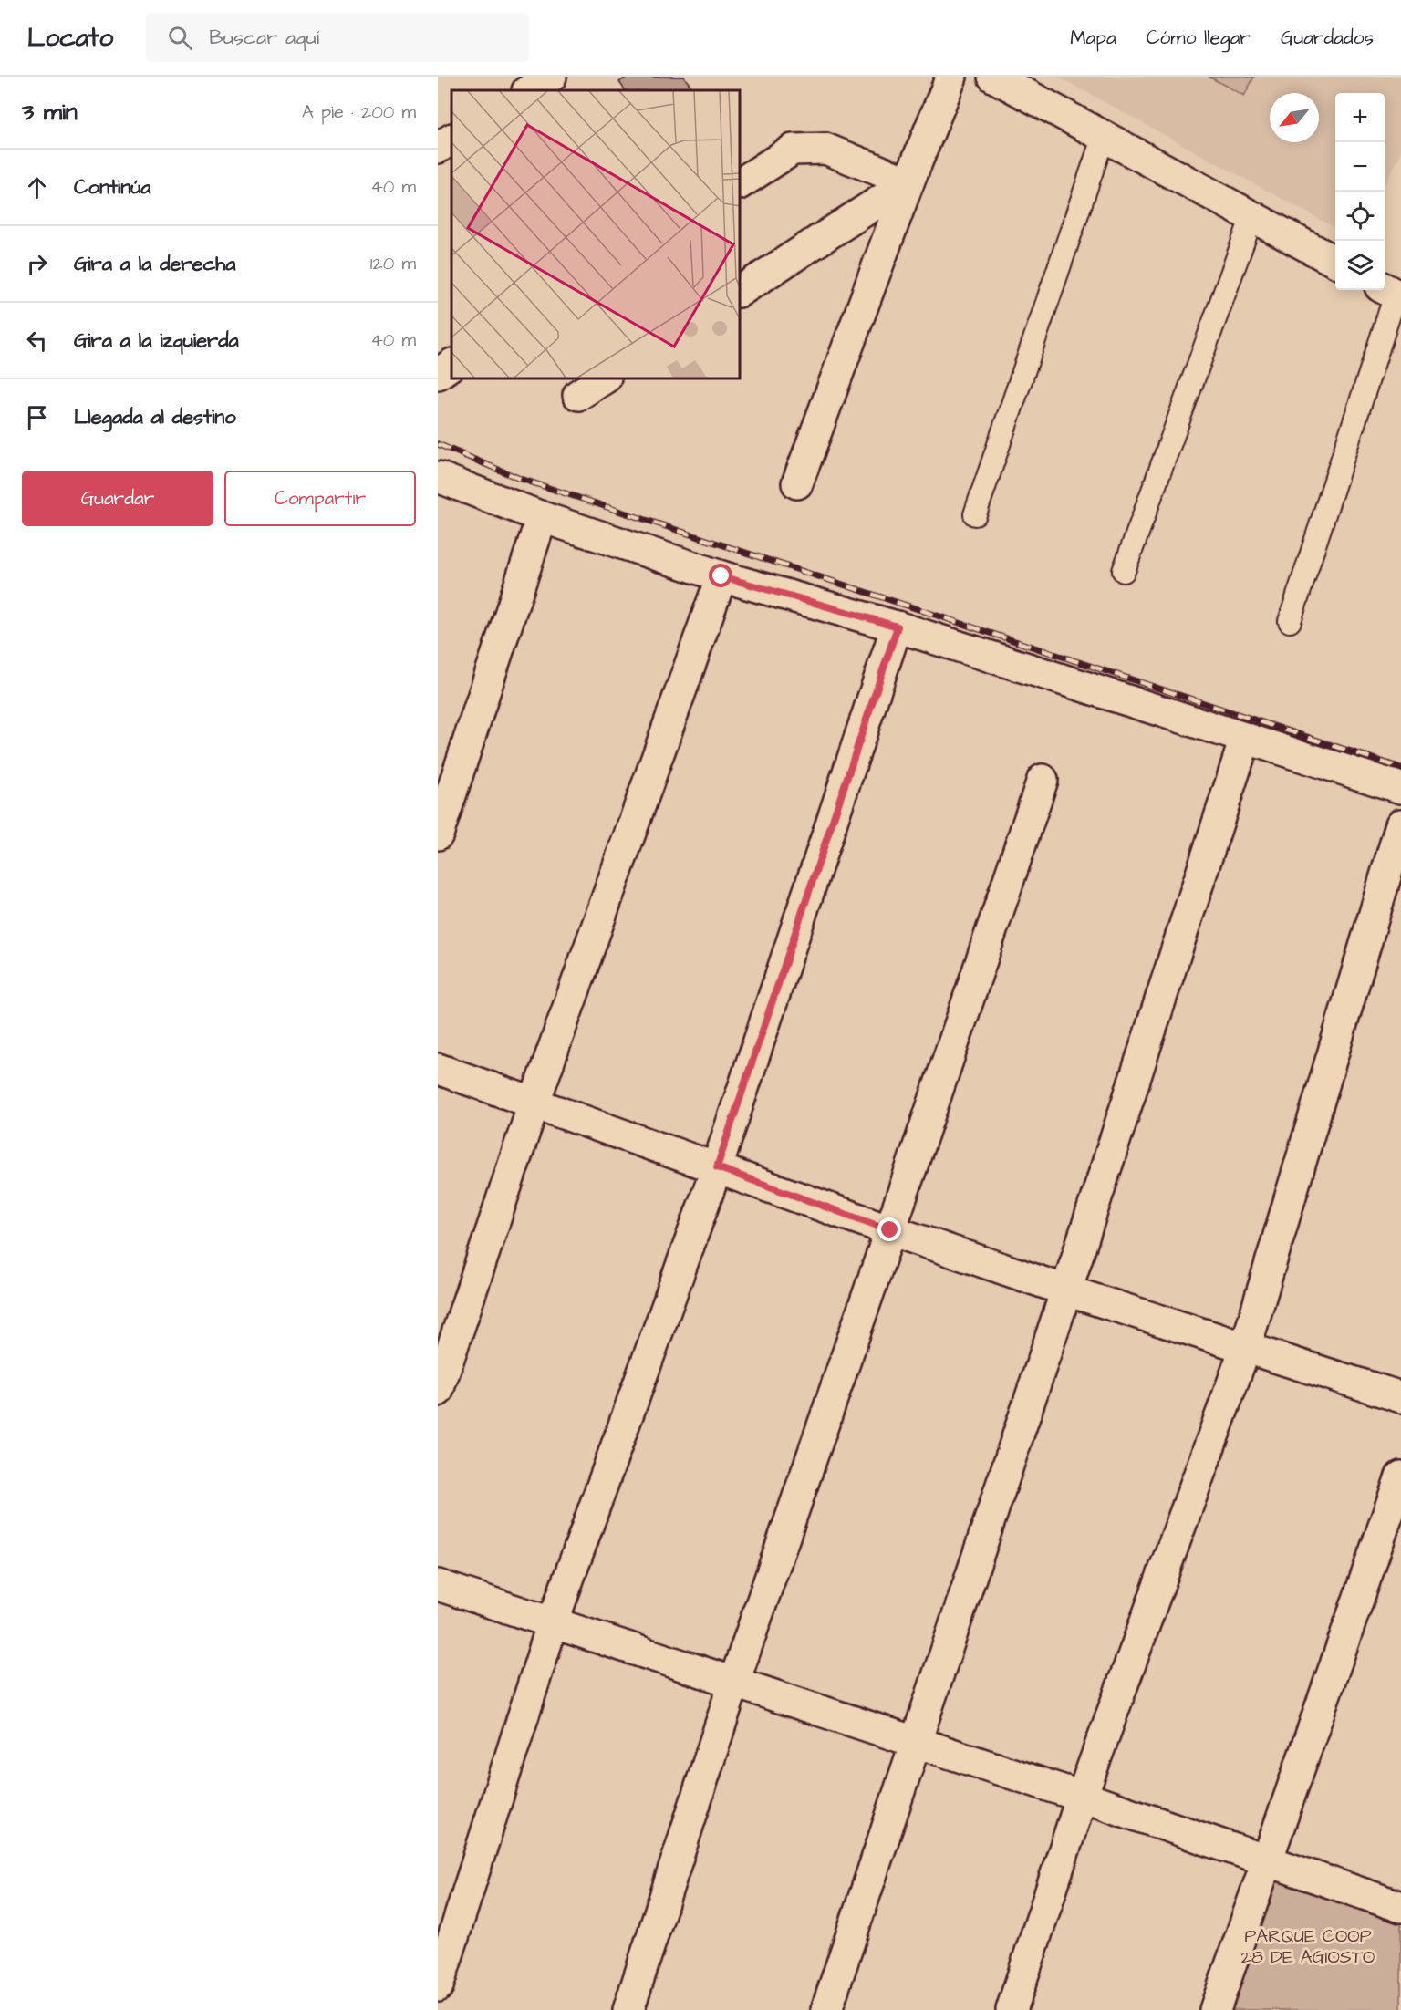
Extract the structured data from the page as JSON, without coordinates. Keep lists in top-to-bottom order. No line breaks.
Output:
{"parks":["PARQUE COOP 28 DE AGIOSTO"],"north":"bottom left","page":{"header":"Locato","search":"Buscar aquí","nav":["Mapa","Cómo llegar","Guardados"],"heading":["3 min","A pie · 200 m"],"map_buttons":["+","−"],"list":[["Continúa","40 m"],["Gira a la derecha","120 m"],["Gira a la izquierda","40 m"],"Llegada al destino"],"buttons":["Guardar","Compartir"]}}
